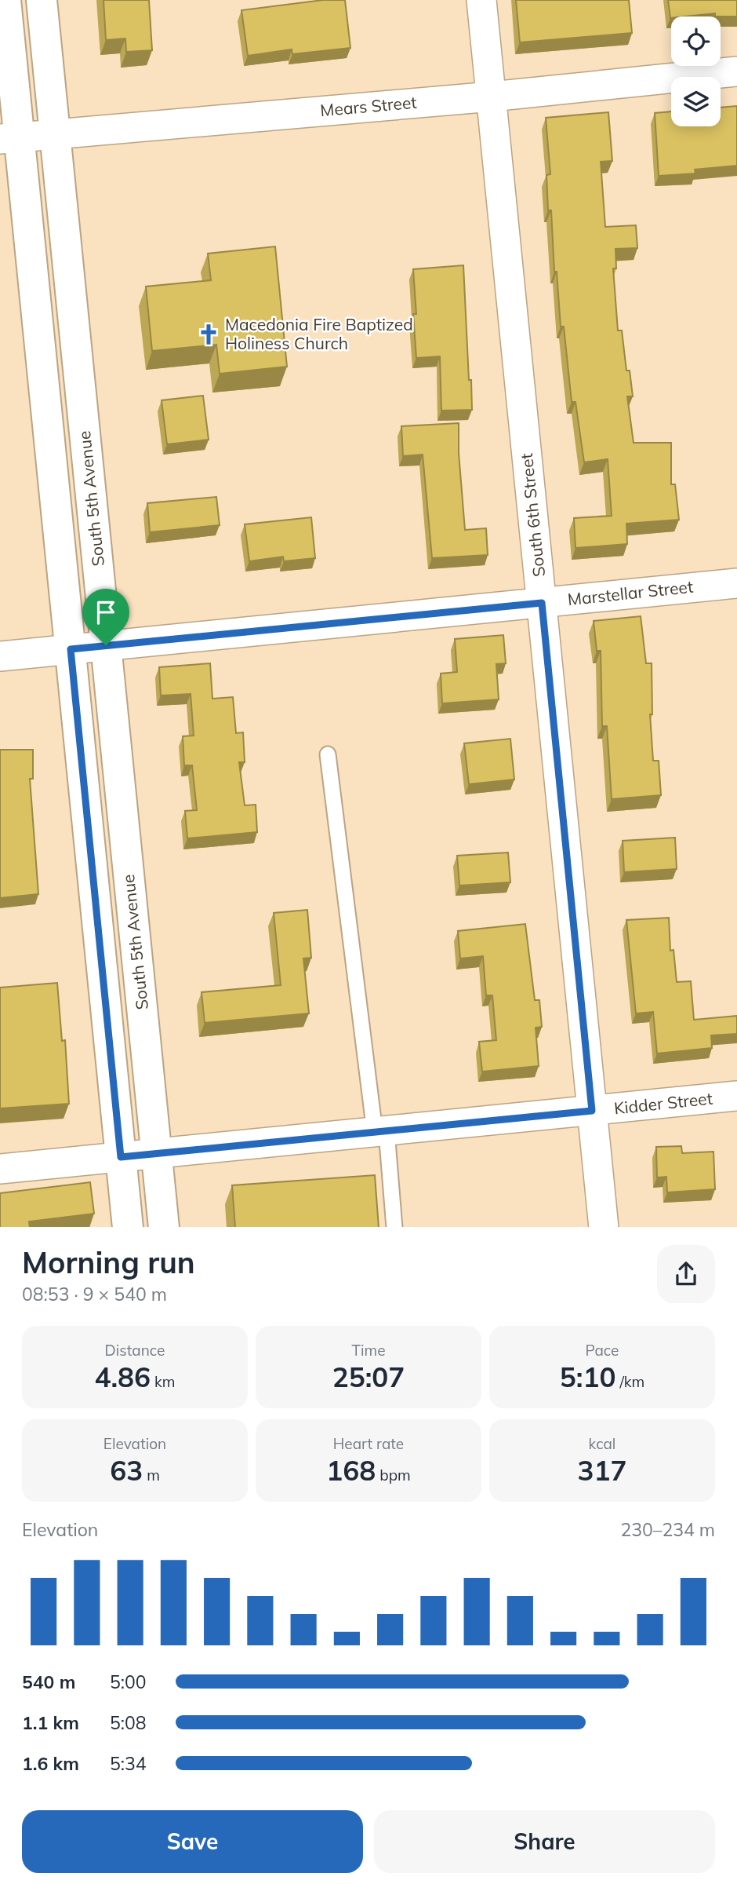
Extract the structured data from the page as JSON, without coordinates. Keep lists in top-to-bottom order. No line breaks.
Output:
{"streets":{"street":["Mears Street","South 5th Avenue","South 6th Street","Marstellar Street","Kidder Street"]},"crossings":[["Mears Street","South 5th Avenue"],["Mears Street","South 6th Street"],["South 5th Avenue","Marstellar Street"],["South 5th Avenue","Kidder Street"],["South 6th Street","Marstellar Street"],["South 6th Street","Kidder Street"]],"places":{"church":["Macedonia Fire Baptized Holiness Church"]},"page":{"heading":["Morning run","08:53 · 9 × 540 m"],"stats":[["Distance","4.86 km"],["Time","25:07"],["Pace","5:10 /km"],["Elevation","63 m"],["Heart rate","168 bpm"],["kcal","317"]],"chart":["Elevation","230–234 m"],"list":[{"name":"540 m","note":"5:00"},{"name":"1.1 km","note":"5:08"},{"name":"1.6 km","note":"5:34"}],"buttons":["Save","Share"]}}
